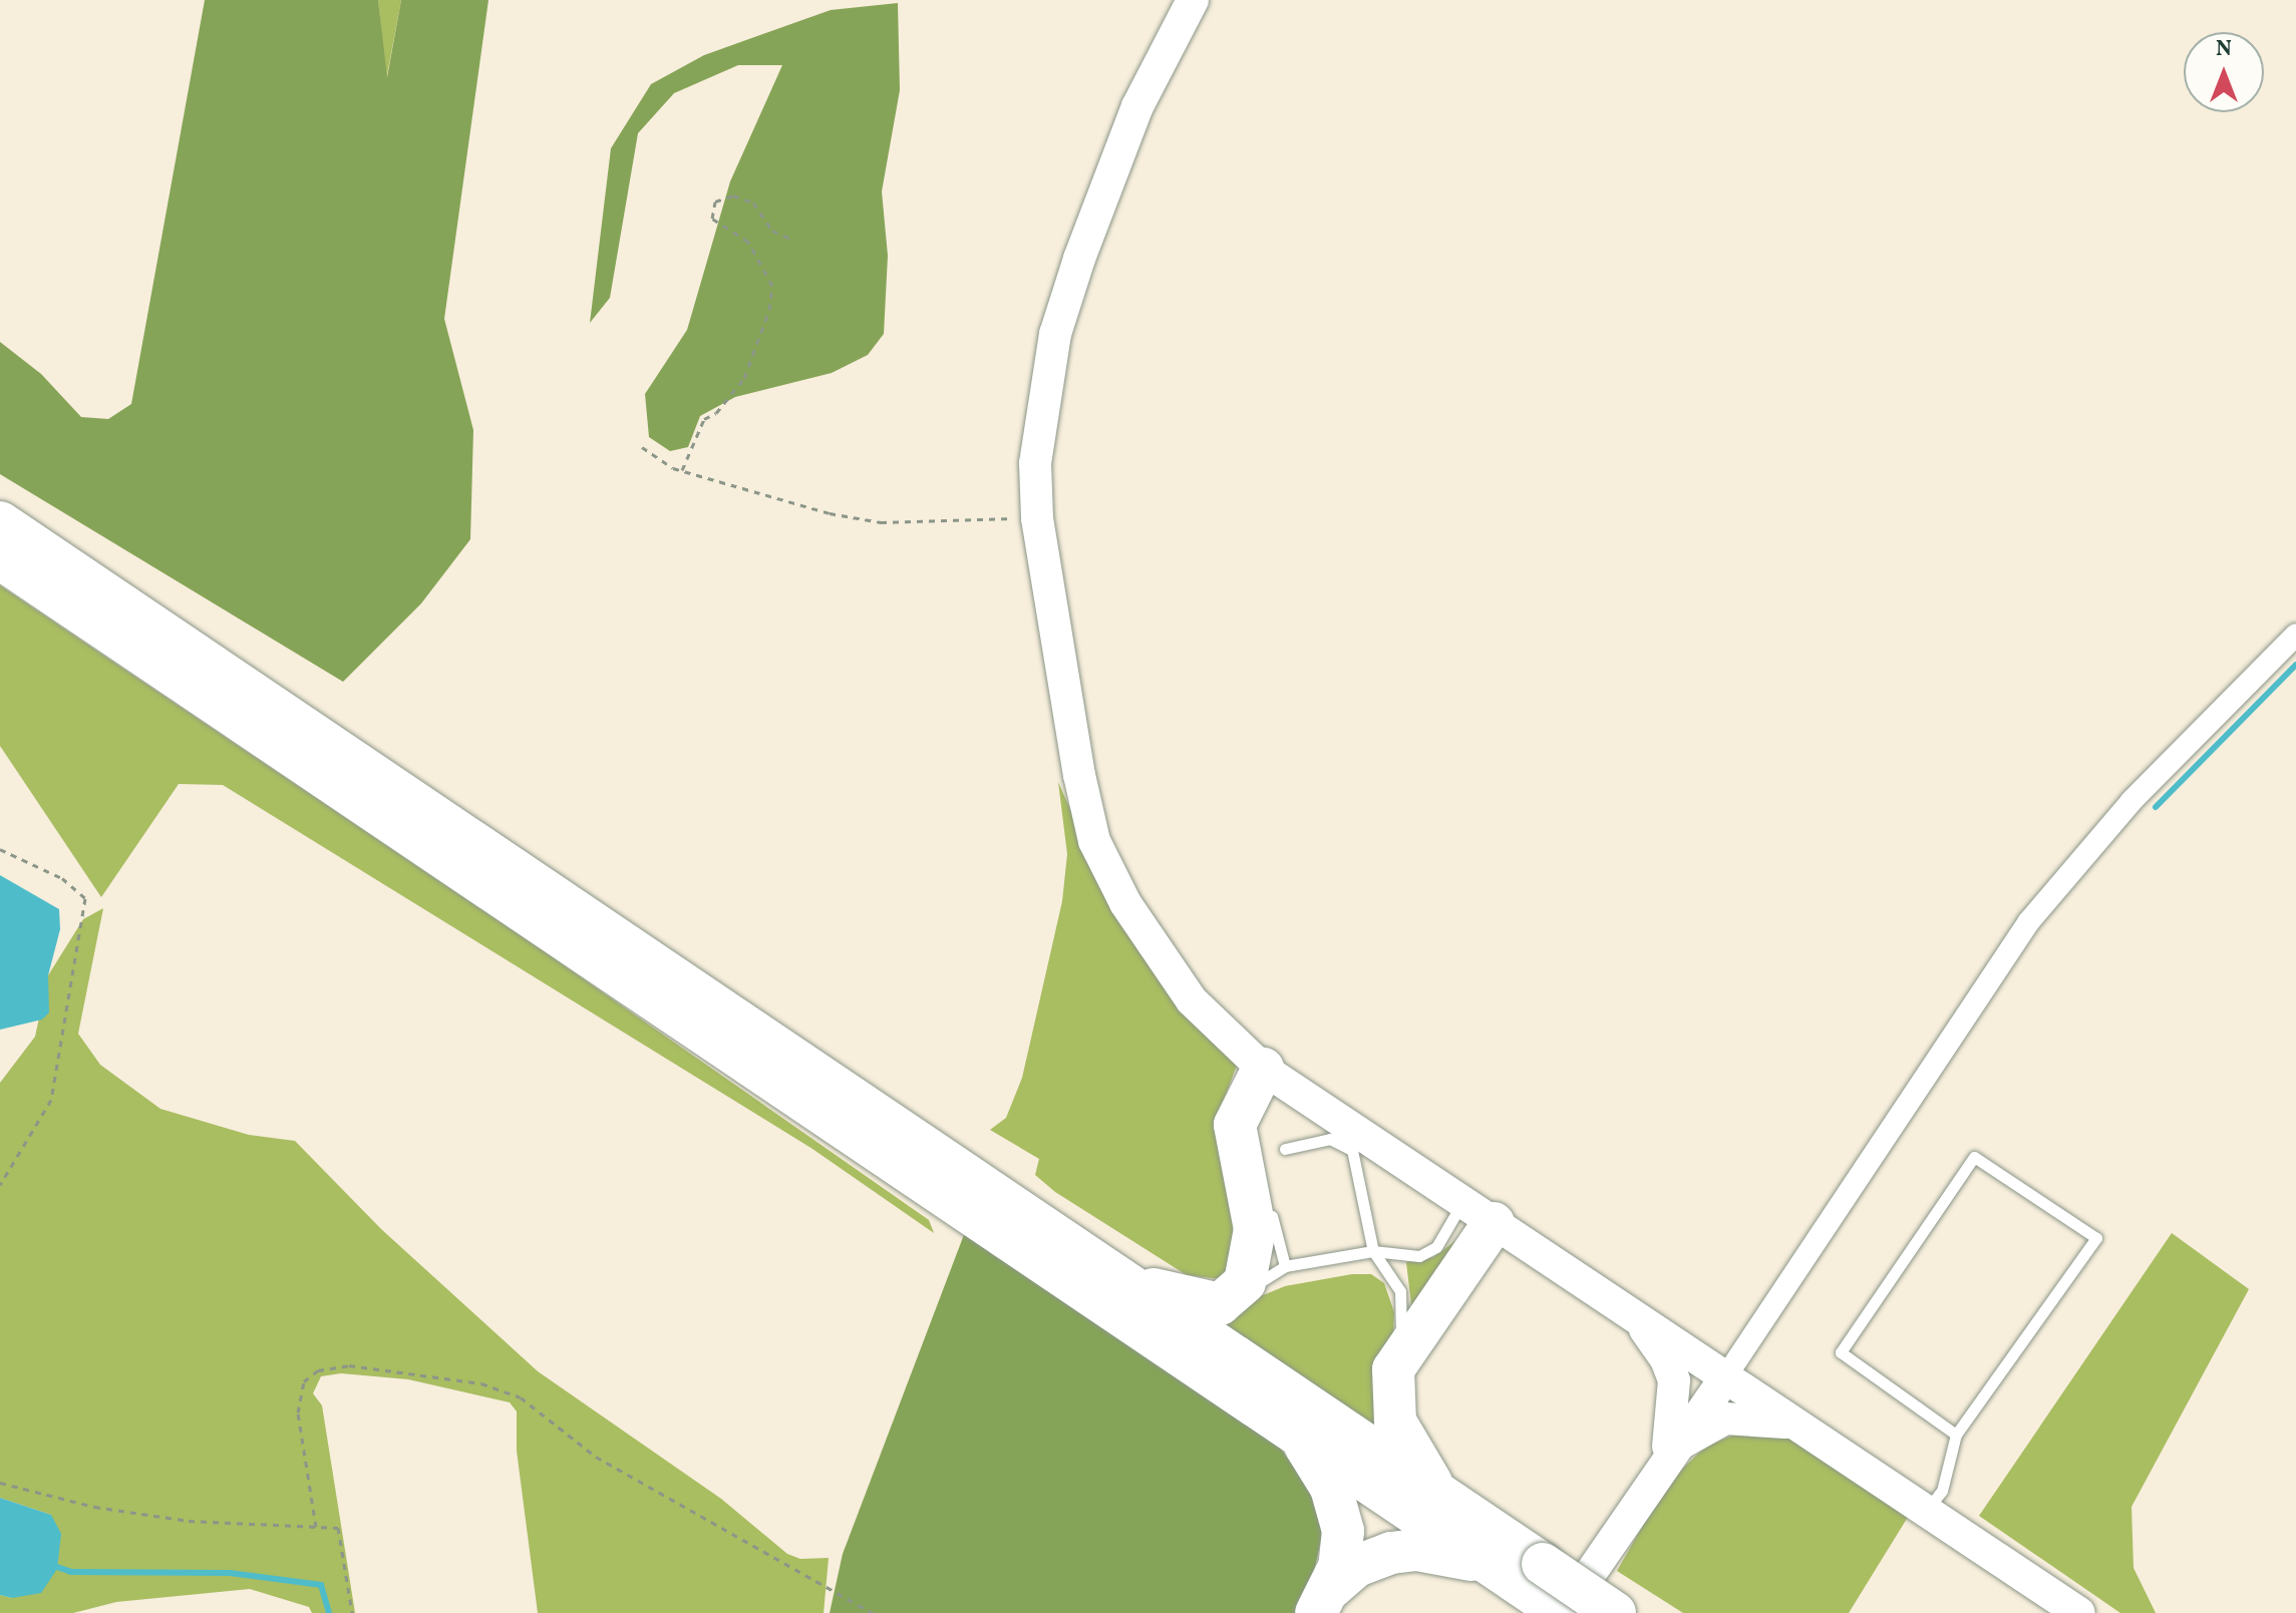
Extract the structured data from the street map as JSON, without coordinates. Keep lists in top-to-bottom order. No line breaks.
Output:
{"north":"top"}
